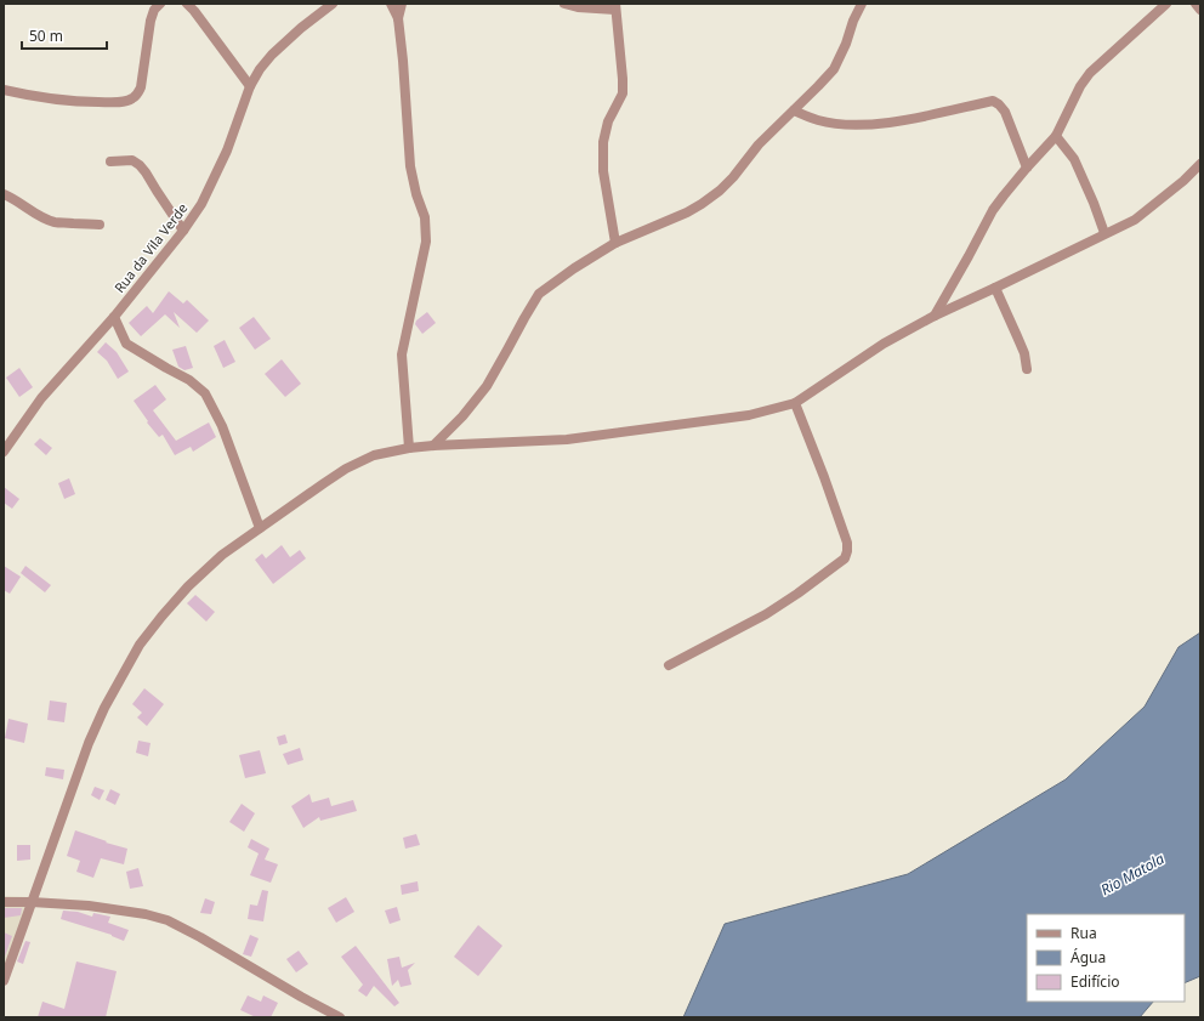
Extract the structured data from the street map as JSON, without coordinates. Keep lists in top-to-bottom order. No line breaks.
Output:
{"streets":{"street":["Rua da Vila Verde"]},"water":["Rio Matola"],"legend":["Rua","Água","Edifício"],"scale_bar":"50 m"}
